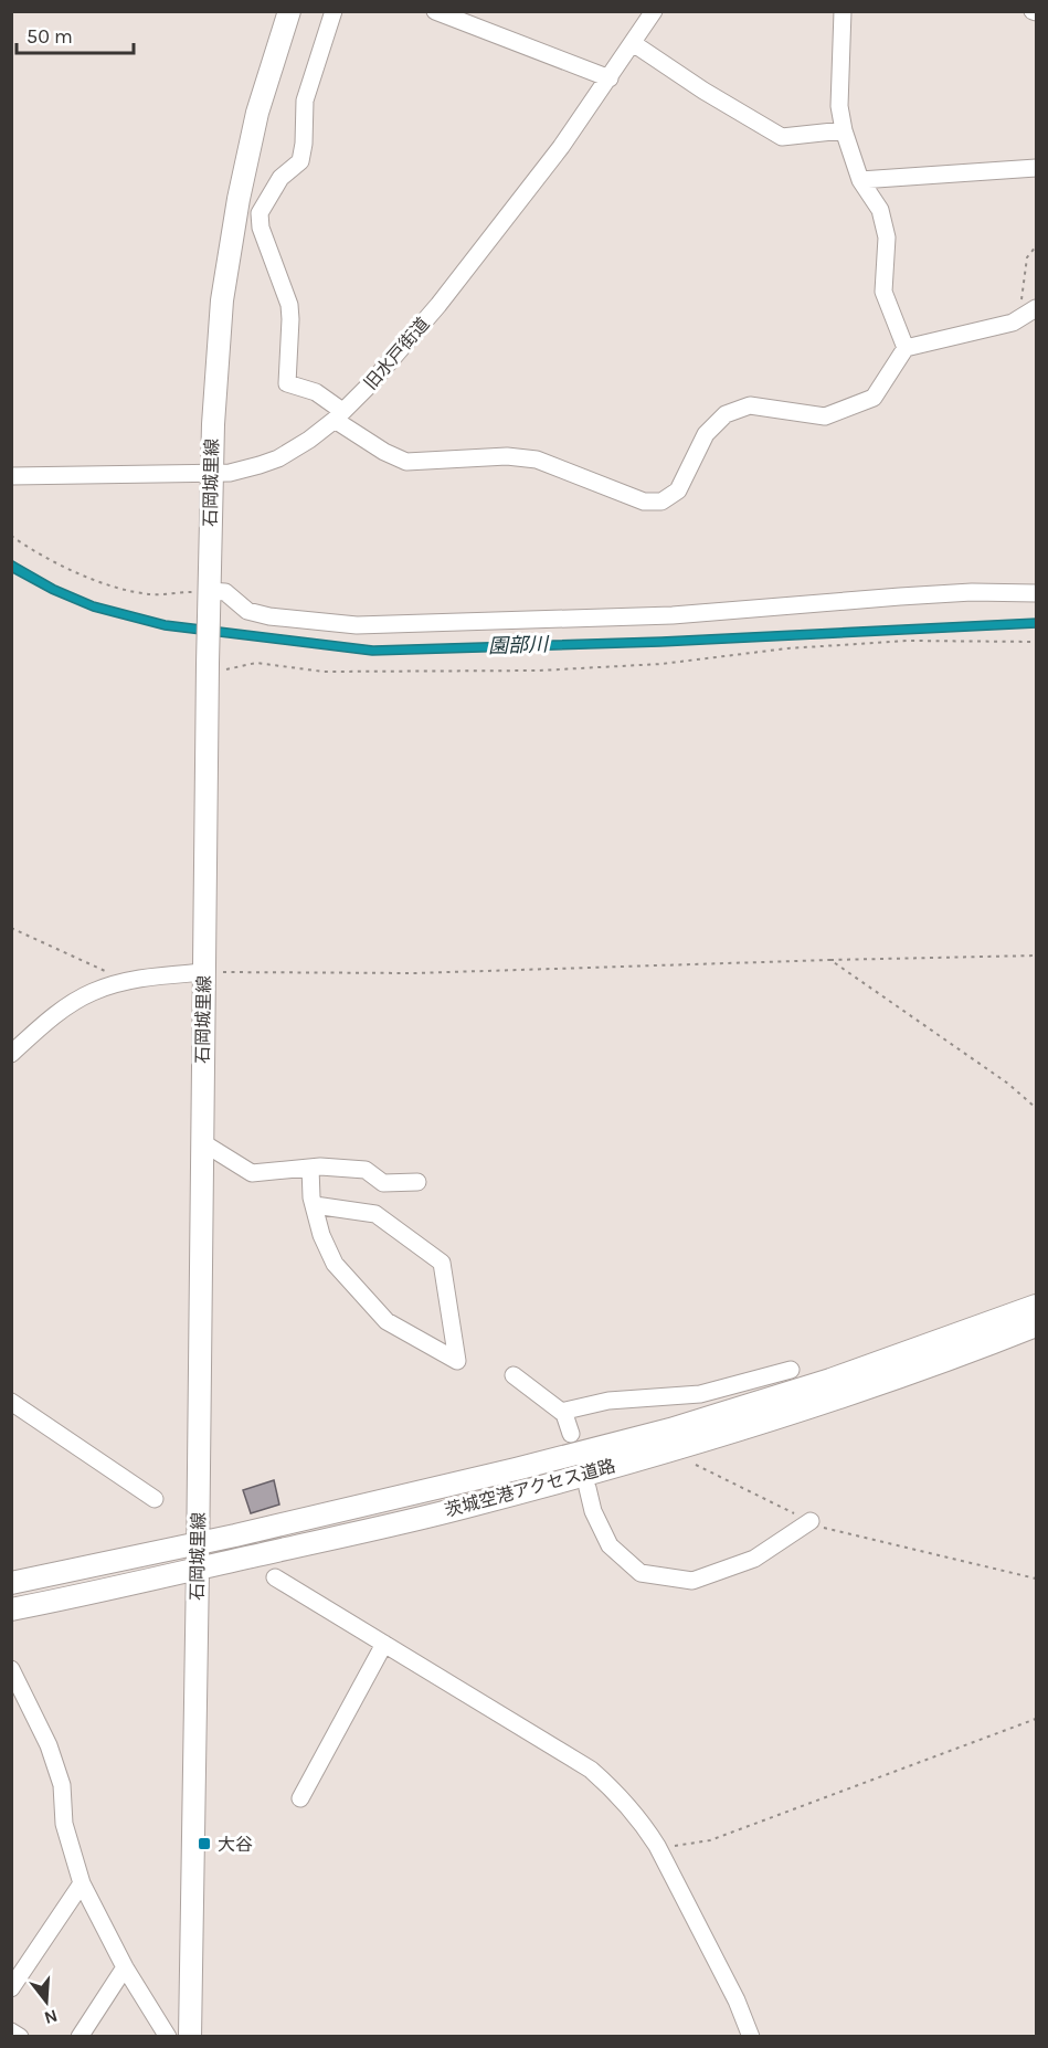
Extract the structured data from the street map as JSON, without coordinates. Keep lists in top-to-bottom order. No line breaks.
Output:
{"streets":{"main road":["石岡城里線","茨城空港アクセス道路"],"street":["旧水戸街道"]},"crossings":[["旧水戸街道","石岡城里線"],["石岡城里線","茨城空港アクセス道路"]],"water":["園部川"],"places":{"transit":["大谷"]},"scale_bar":"50 m","north":"bottom"}
